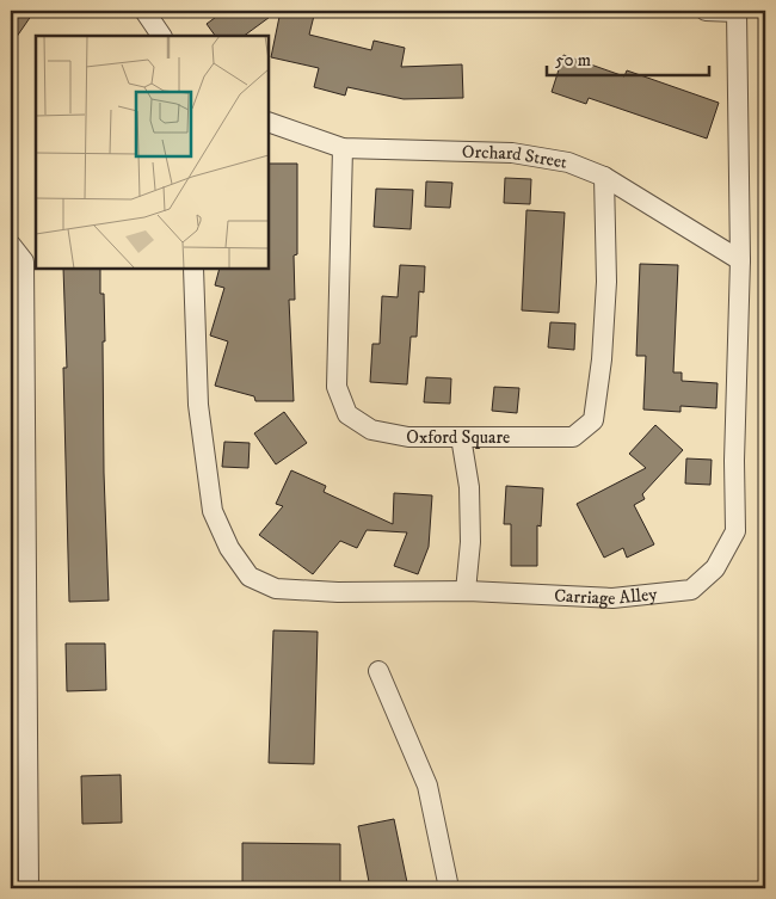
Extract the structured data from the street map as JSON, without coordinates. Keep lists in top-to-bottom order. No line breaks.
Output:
{"streets":{"street":["Orchard Street","Oxford Square","Carriage Alley"]},"crossings":[["Orchard Street","Oxford Square"],["Orchard Street","Carriage Alley"]],"scale_bar":"50 m"}
